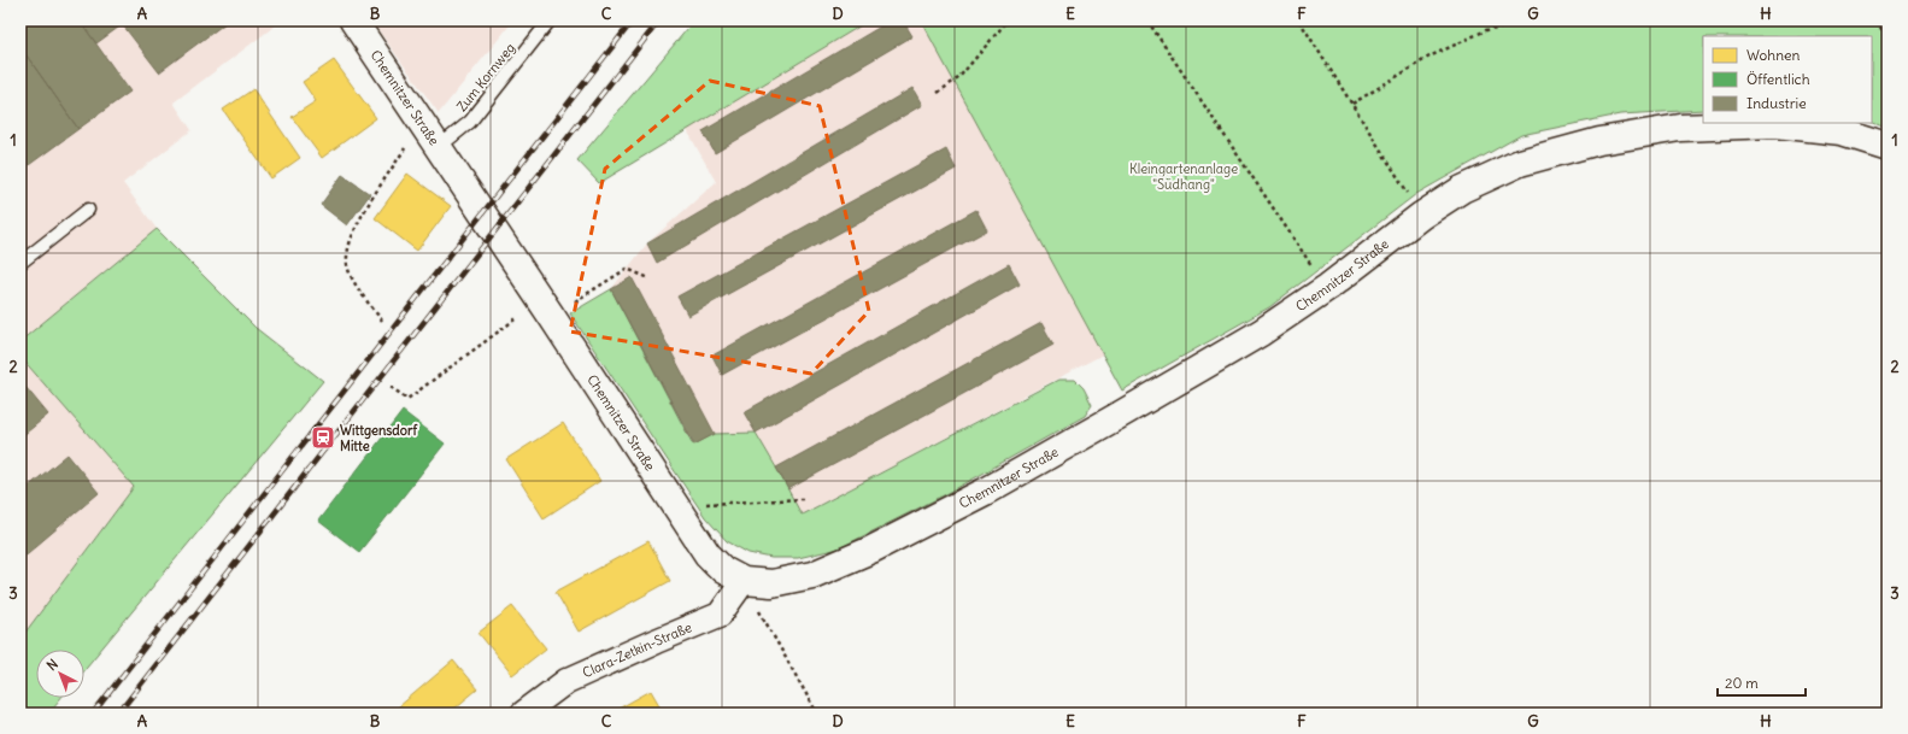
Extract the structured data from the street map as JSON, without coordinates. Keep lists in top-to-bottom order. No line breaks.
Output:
{"streets":{"street":["Chemnitzer Straße","Clara-Zetkin-Straße"],"lane":["Zum Kornweg"]},"crossings":[["Zum Kornweg","Chemnitzer Straße"],["Chemnitzer Straße","Clara-Zetkin-Straße"]],"parks":["Kleingartenanlage \"Südhang\""],"places":{"station":["Wittgensdorf Mitte"]},"legend":["Wohnen","Öffentlich","Industrie"],"scale_bar":"20 m","north":"top left","grid":{"columns":["A","B","C","D","E","F","G","H"],"rows":["1","2","3"]}}
